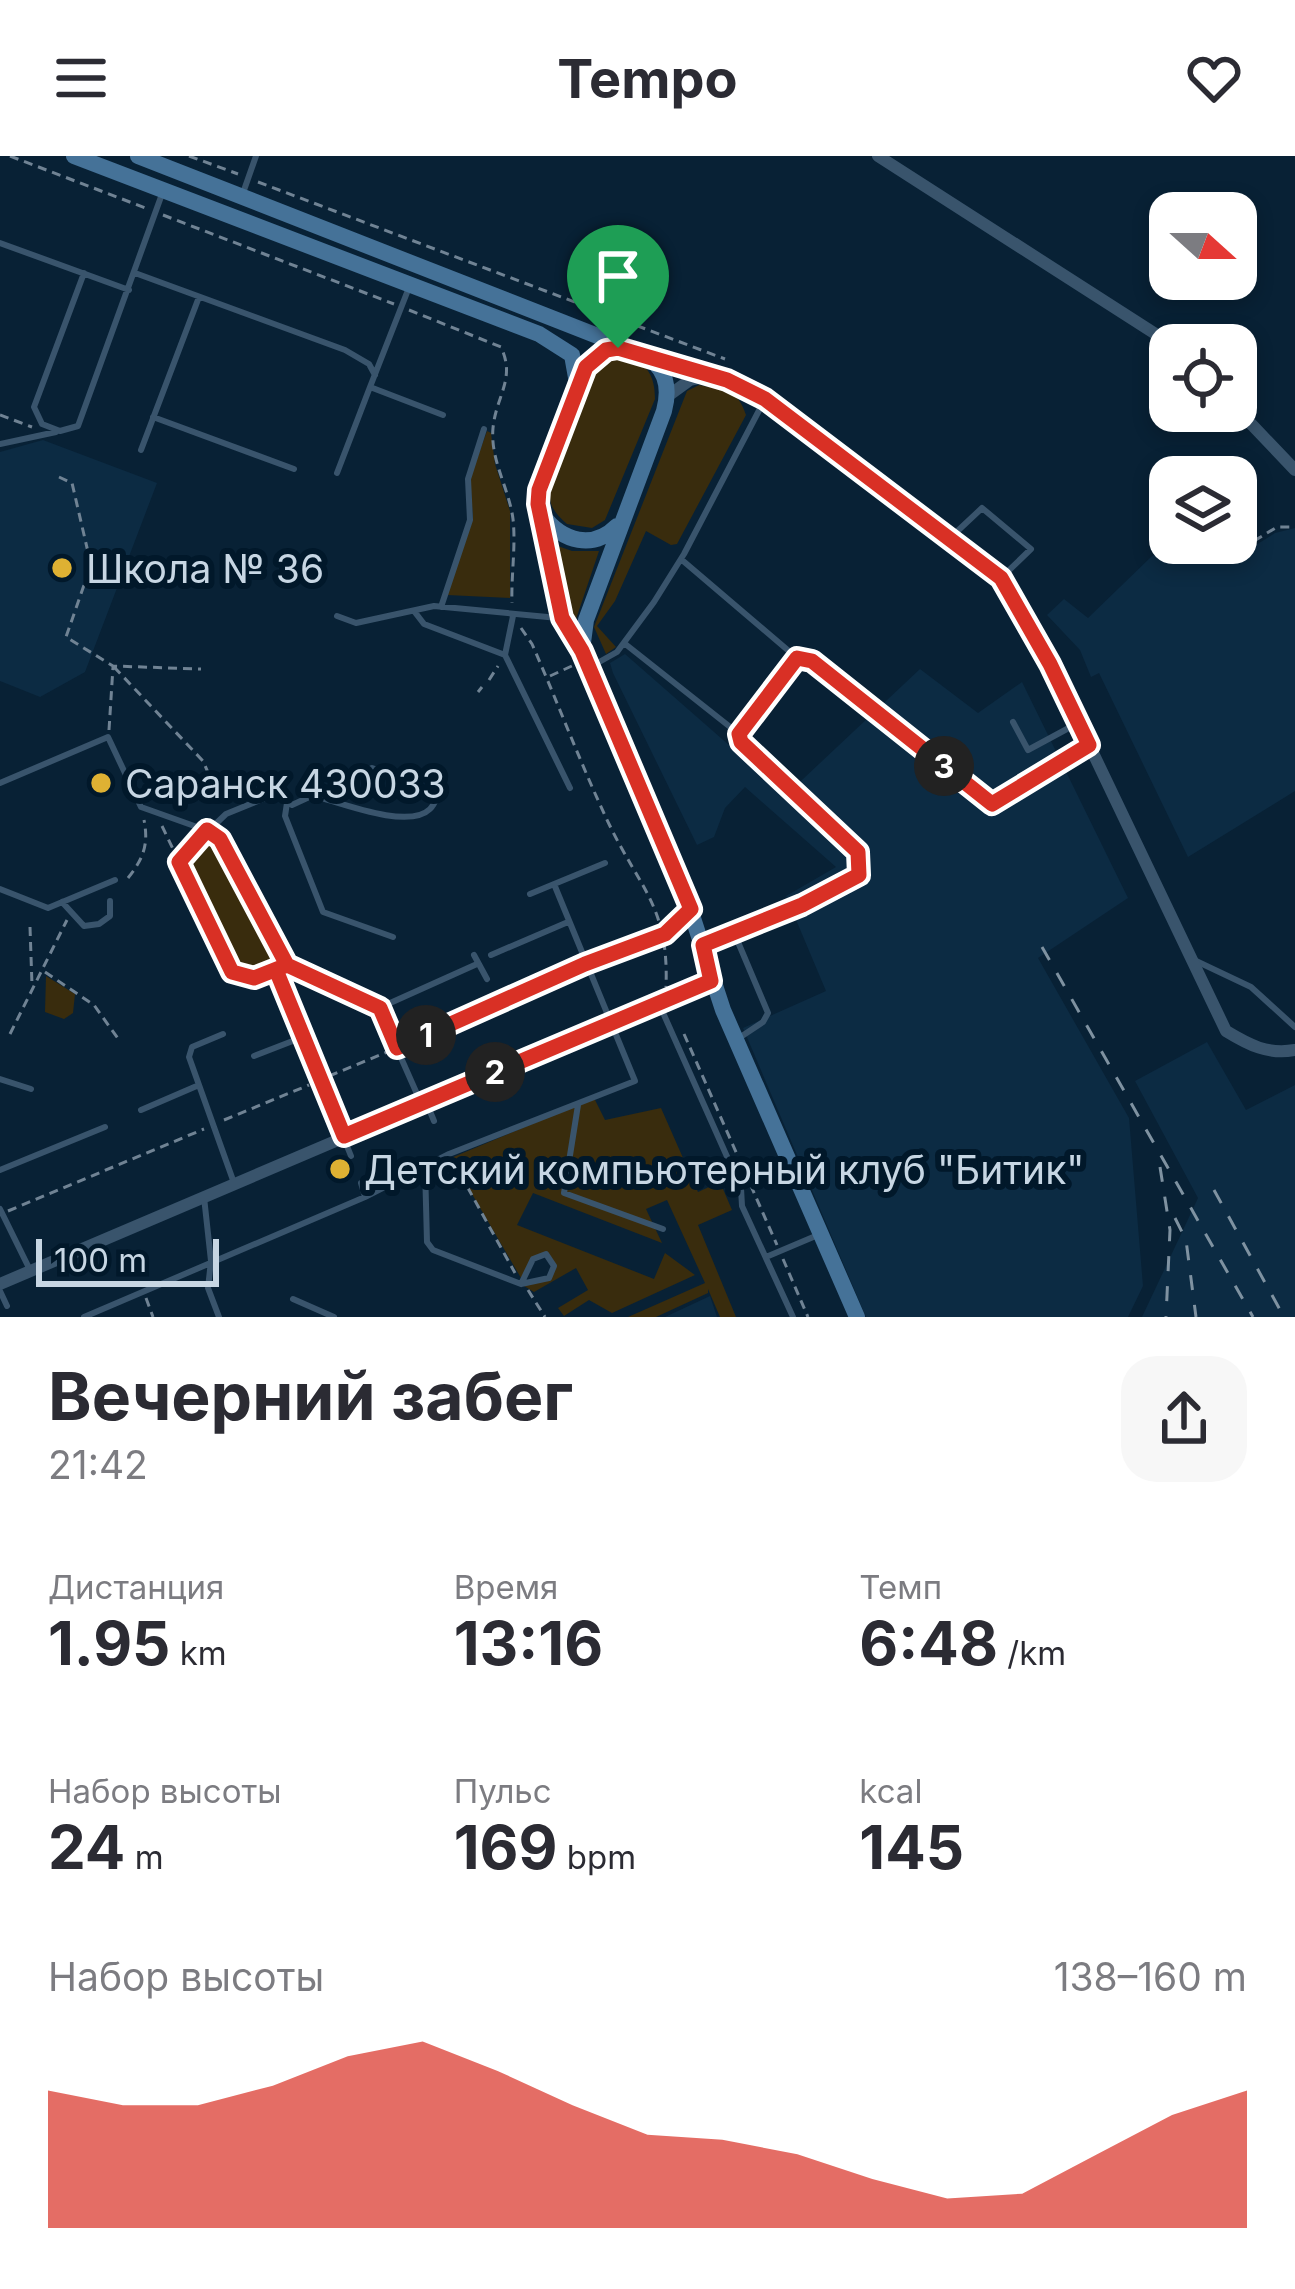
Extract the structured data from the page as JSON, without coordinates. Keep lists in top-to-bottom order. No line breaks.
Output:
{"places":["Школа № 36","Саранск 430033","Детский компьютерный клуб \"Битик\""],"scale_bar":"100 m","north":"right","page":{"header":"Tempo","pins":["3","1","2"],"scale":"100 m","heading":["Вечерний забег","21:42"],"stats":[["Дистанция","1.95 km"],["Время","13:16"],["Темп","6:48 /km"],["Набор высоты","24 m"],["Пульс","169 bpm"],["kcal","145"]],"chart":["Набор высоты","138–160 m"]}}
